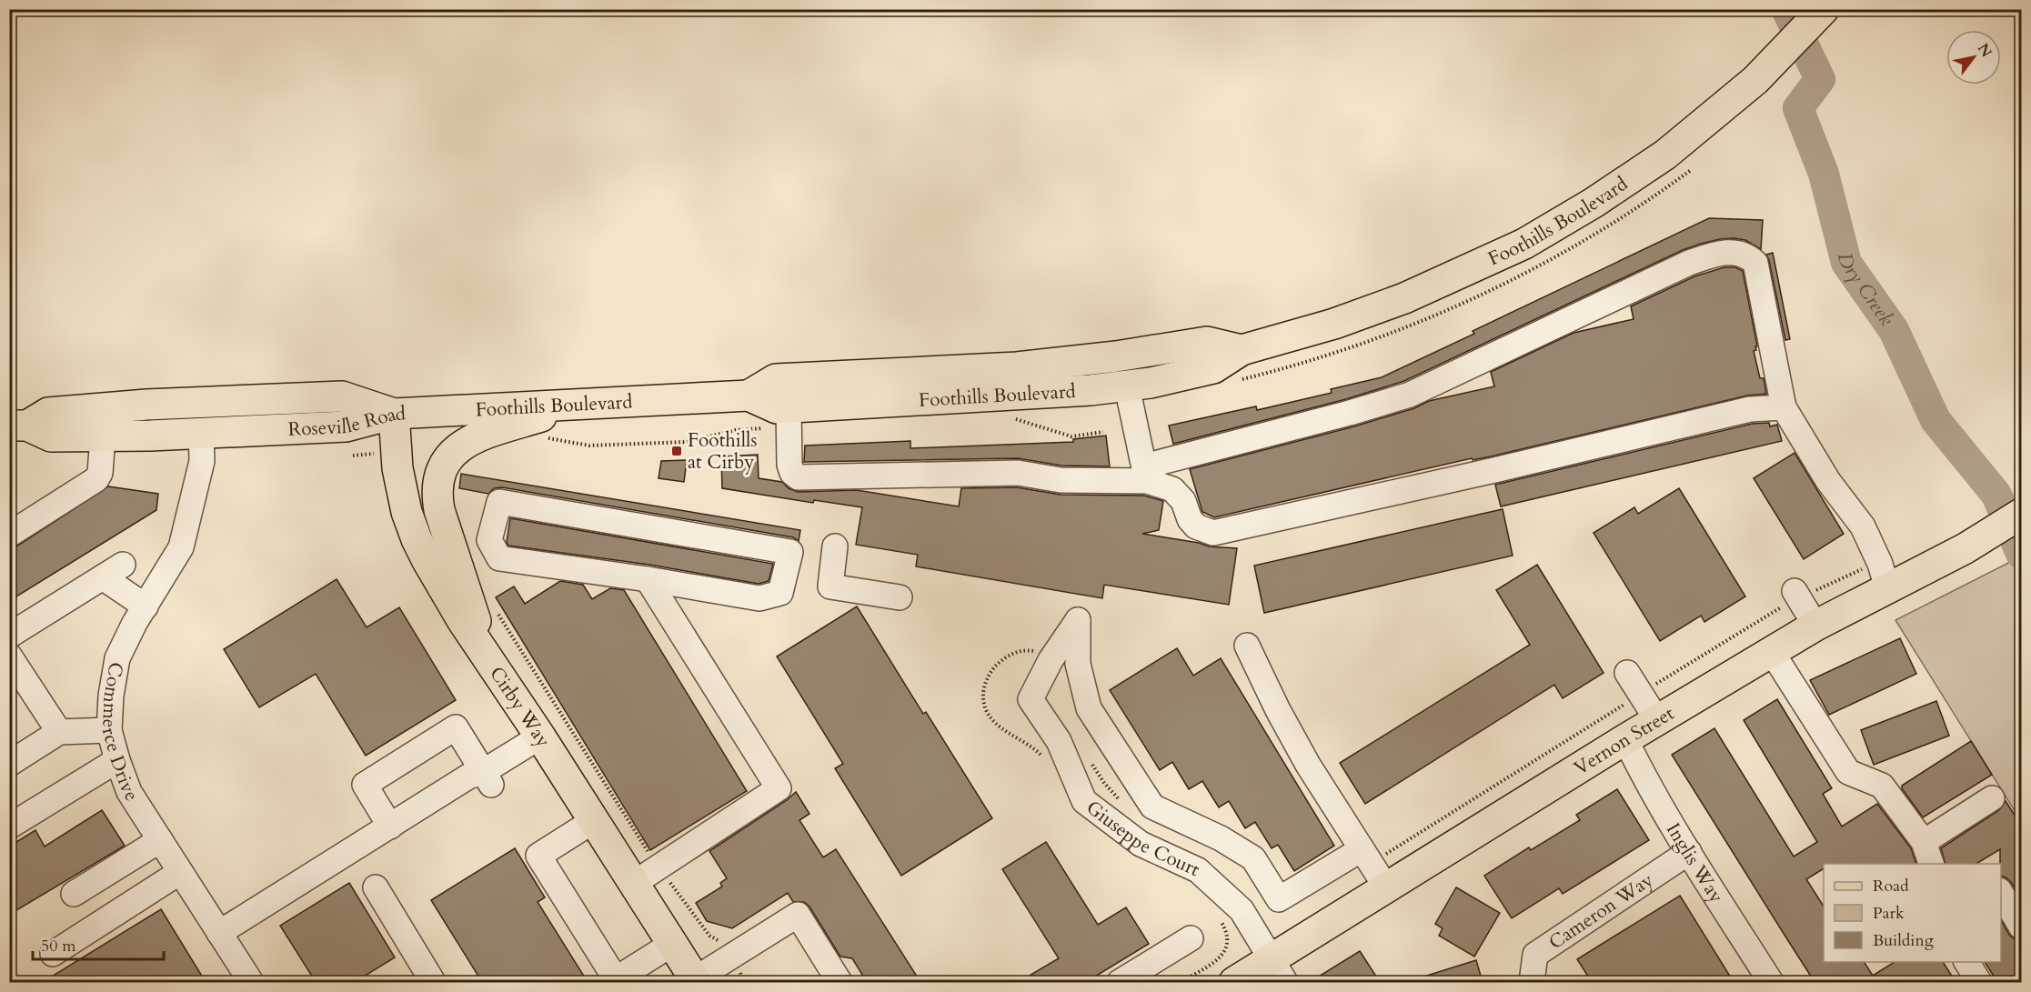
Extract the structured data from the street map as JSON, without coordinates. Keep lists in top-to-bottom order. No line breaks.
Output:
{"streets":{"main road":["Foothills Boulevard","Roseville Road","Cirby Way","Vernon Street"],"street":["Commerce Drive","Giuseppe Court","Inglis Way","Cameron Way"]},"crossings":[["Foothills Boulevard","Roseville Road"],["Foothills Boulevard","Cirby Way"],["Roseville Road","Cirby Way"],["Roseville Road","Commerce Drive"],["Vernon Street","Giuseppe Court"],["Vernon Street","Inglis Way"],["Inglis Way","Cameron Way"]],"water":["Dry Creek"],"places":{"transit":["Foothills at Cirby"]},"legend":["Road","Park","Building"],"scale_bar":"50 m","north":"top right"}
